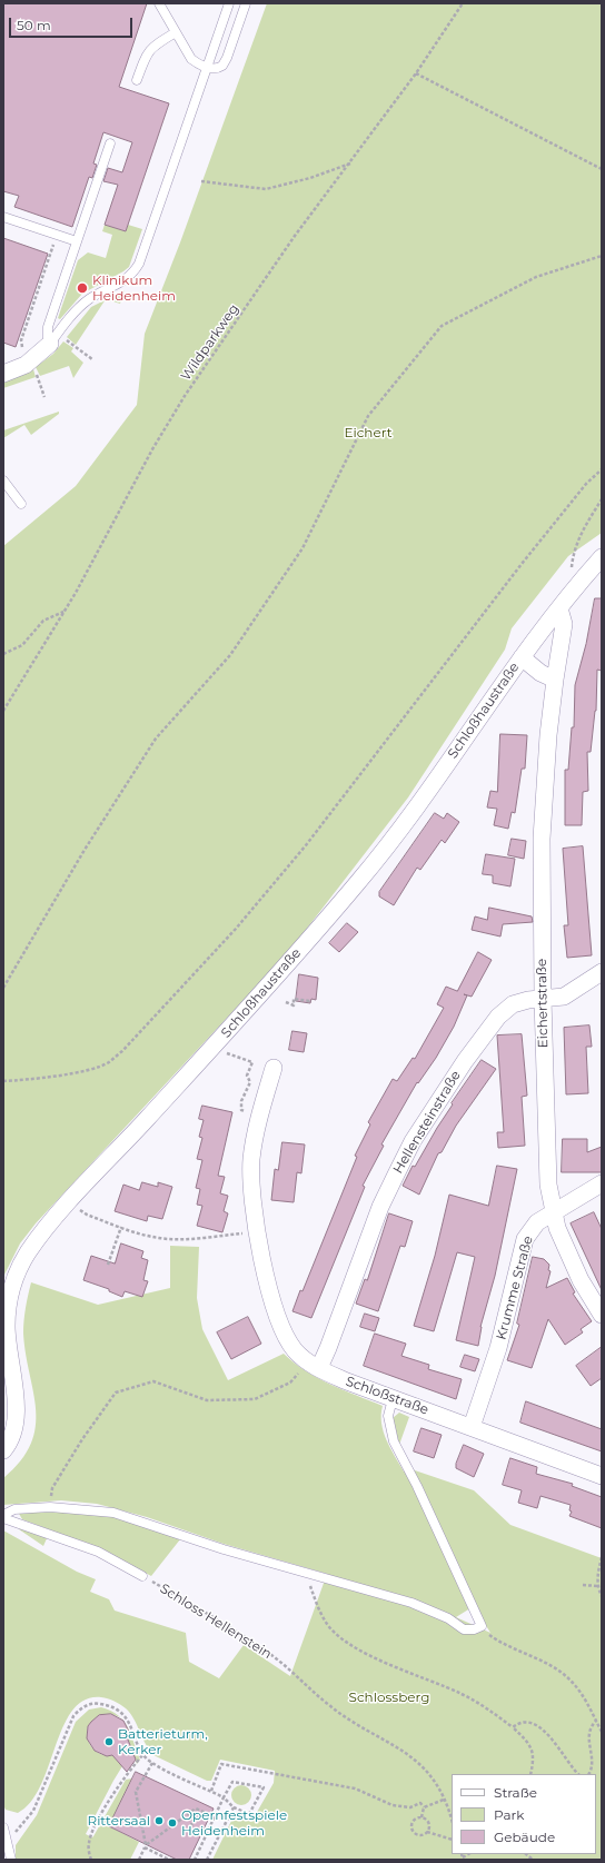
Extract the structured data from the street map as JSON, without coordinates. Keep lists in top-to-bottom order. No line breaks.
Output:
{"streets":{"street":["Schloßhaustraße","Eichertstraße","Hellensteinstraße","Krumme Straße","Schloßstraße"],"path":["Wildparkweg","Schloss Hellenstein"]},"crossings":[["Schloßhaustraße","Eichertstraße"],["Eichertstraße","Hellensteinstraße"],["Eichertstraße","Krumme Straße"],["Hellensteinstraße","Schloßstraße"],["Krumme Straße","Schloßstraße"]],"parks":["Eichert","Schlossberg"],"places":["Klinikum Heidenheim","Batterieturm, Kerker","Rittersaal","Opernfestspiele Heidenheim"],"legend":["Straße","Park","Gebäude"],"scale_bar":"50 m"}
